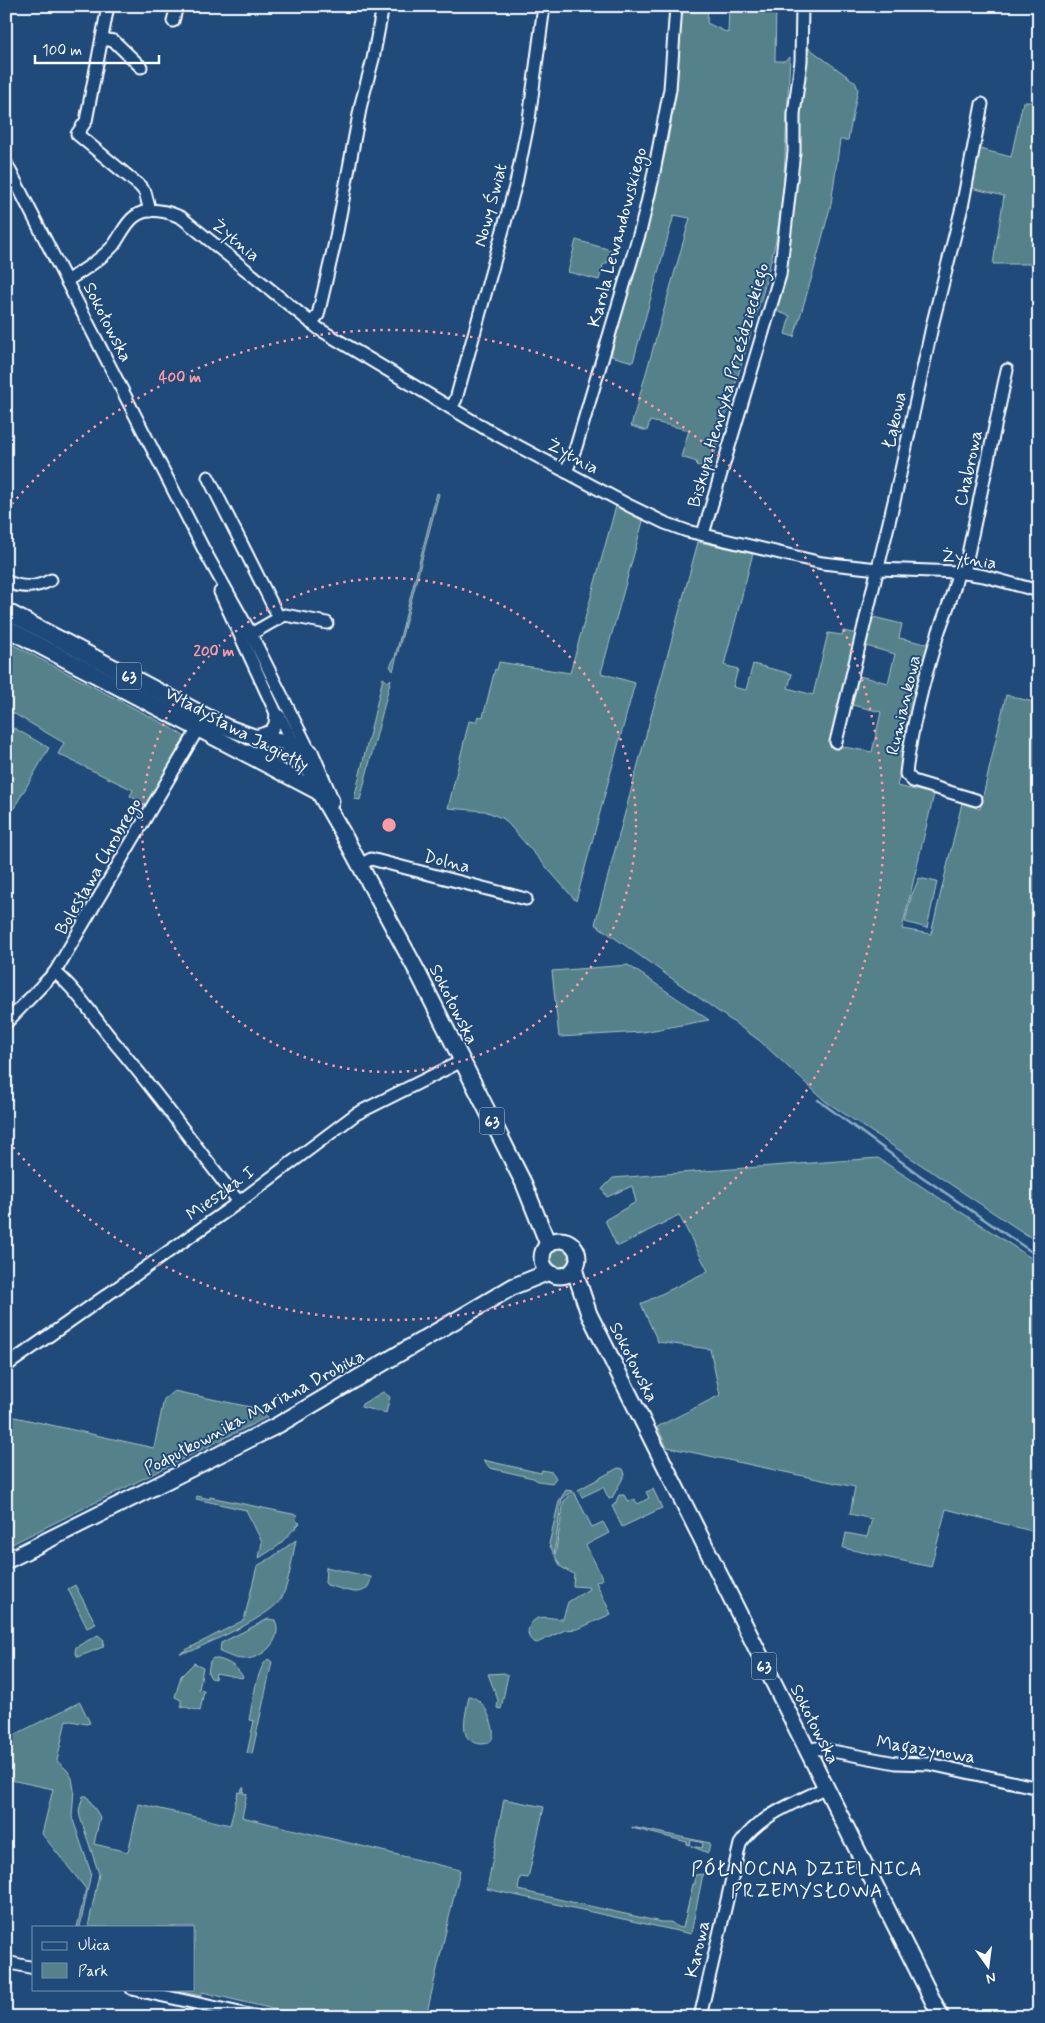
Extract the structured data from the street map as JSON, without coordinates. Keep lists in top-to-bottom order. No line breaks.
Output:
{"streets":{"main road":["Sokołowska","63","Władysława Jagiełły","Podpułkownika Mariana Drobika"],"street":["Nowy Świat","Karola Lewandowskiego","Żytnia","Biskupa Henryka Przeździeckiego","Łąkowa","Chabrowa","Rumiankowa","Dolna","Bolesława Chrobrego","Mieszka I","Magazynowa","Karowa"]},"crossings":[["Nowy Świat","Żytnia"],["Karola Lewandowskiego","Żytnia"],["Żytnia","Biskupa Henryka Przeździeckiego"],["Żytnia","Łąkowa"],["Żytnia","Chabrowa"],["Żytnia","Rumiankowa"],["Sokołowska","63"],["Sokołowska","Władysława Jagiełły"],["Sokołowska","Dolna"],["Sokołowska","Mieszka I"],["Sokołowska","Podpułkownika Mariana Drobika"],["Sokołowska","Magazynowa"],["Sokołowska","Karowa"],["Chabrowa","Rumiankowa"],["63","Podpułkownika Mariana Drobika"],["Władysława Jagiełły","Bolesława Chrobrego"]],"districts":["PÓŁNOCNA DZIELNICA PRZEMYSŁOWA"],"legend":["Ulica","Park"],"scale_bar":"100 m","north":"bottom","rings":["400 m","200 m"]}
